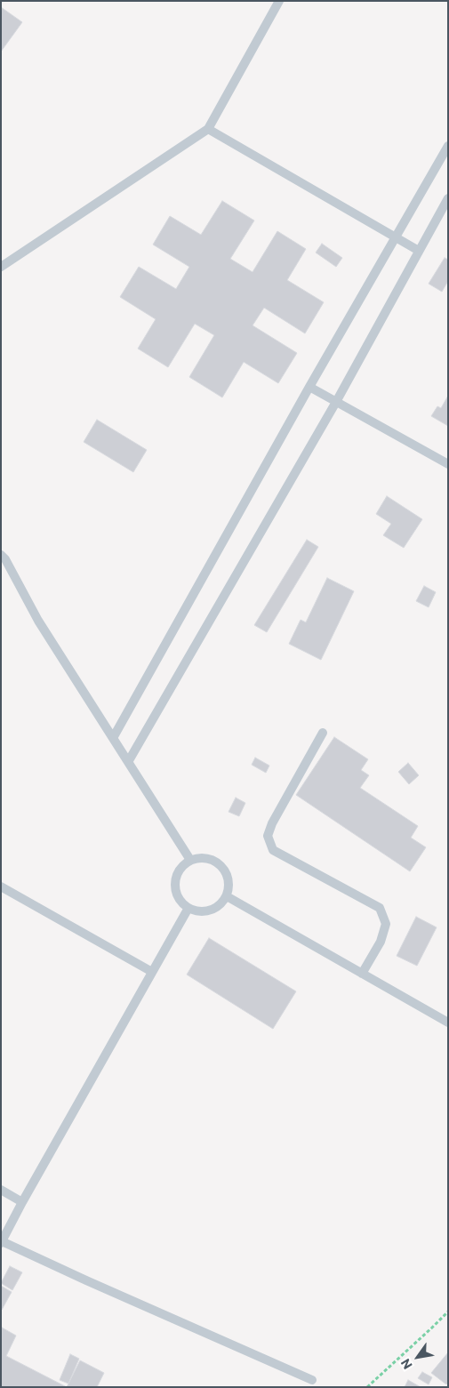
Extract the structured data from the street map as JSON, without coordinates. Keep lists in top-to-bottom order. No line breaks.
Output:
{"north":"bottom left"}
